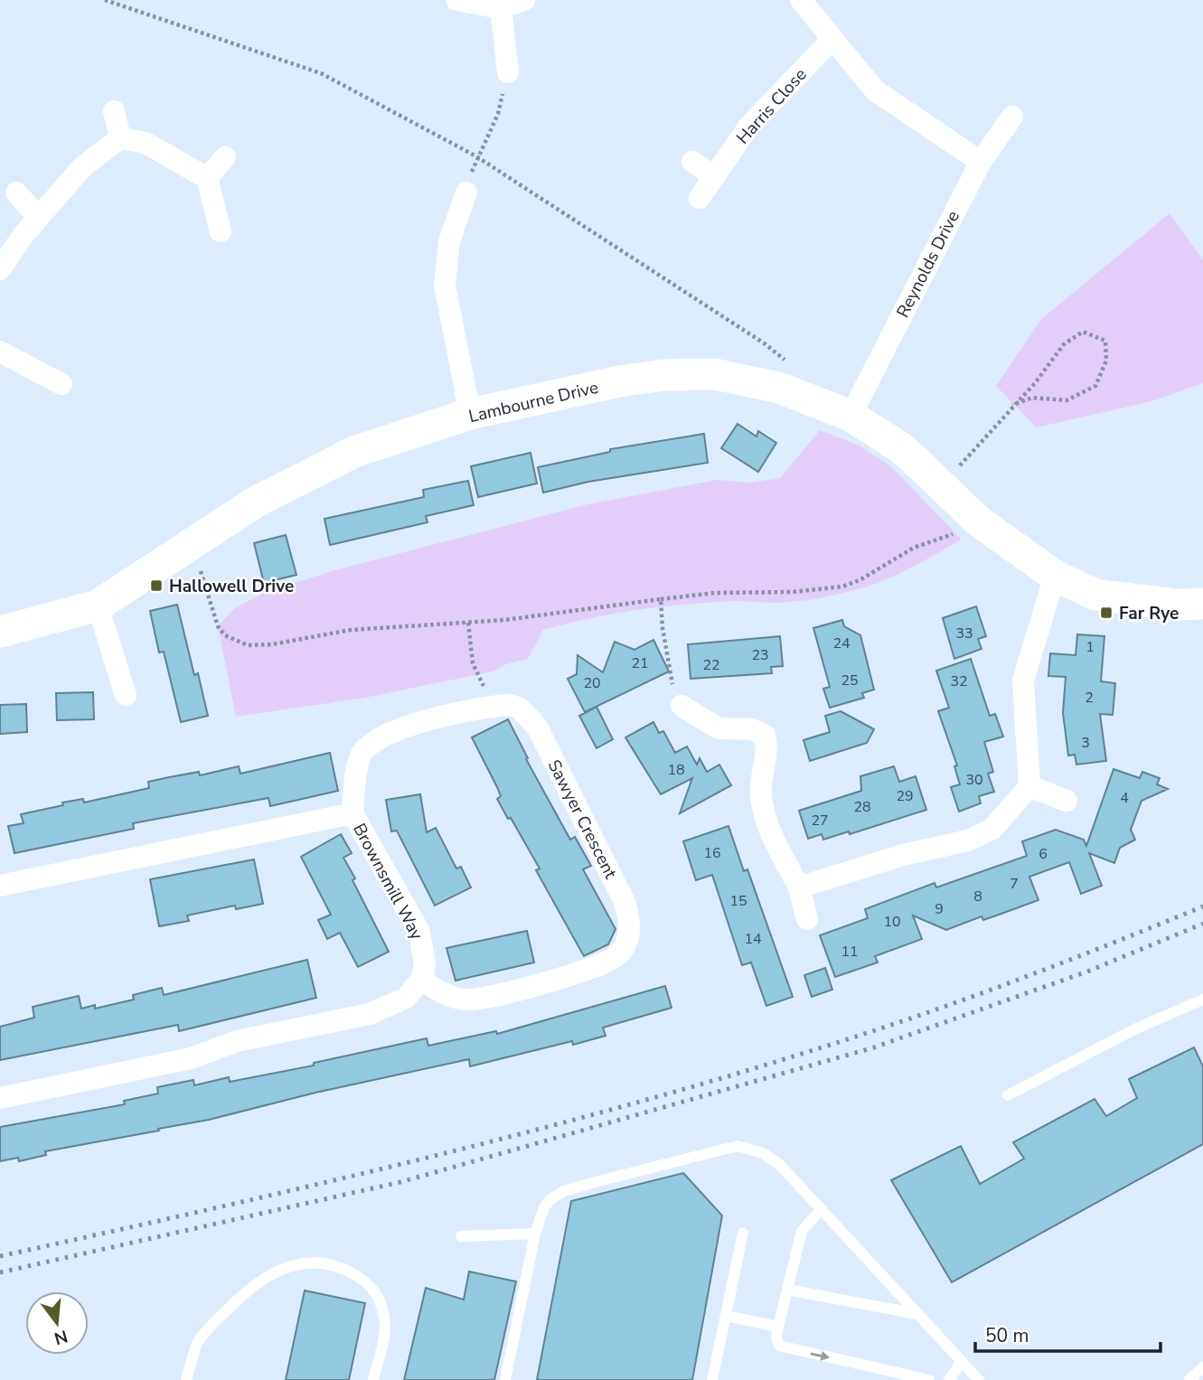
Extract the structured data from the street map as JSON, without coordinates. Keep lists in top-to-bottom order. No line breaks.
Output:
{"streets":{"street":["Harris Close","Reynolds Drive","Lambourne Drive","Sawyer Crescent","Brownsmill Way"]},"crossings":[["Reynolds Drive","Lambourne Drive"],["Sawyer Crescent","Brownsmill Way"]],"places":{"transit":["Hallowell Drive","Far Rye"]},"house_numbers":["33","24","1","23","21","22","25","32","20","2","3","18","30","29","4","28","27","16","6","7","8","15","9","10","14","11"],"scale_bar":"50 m","north":"bottom"}
